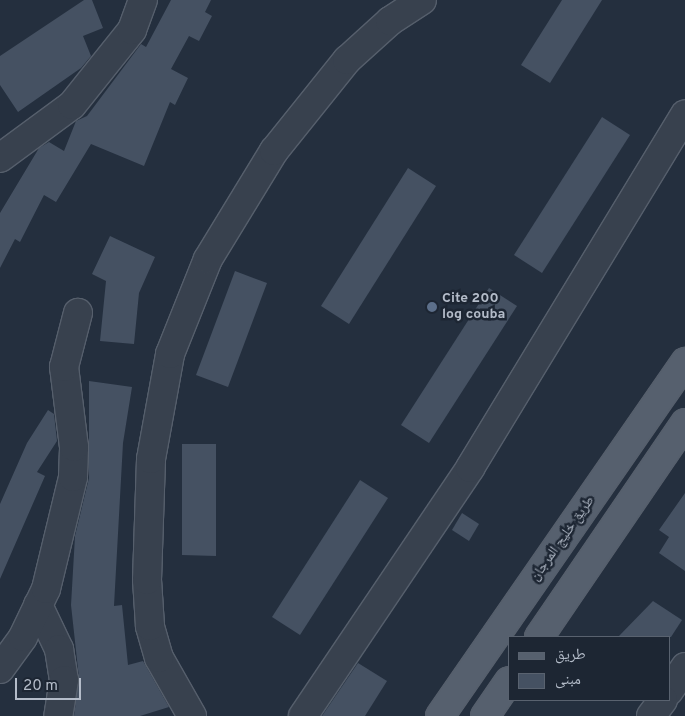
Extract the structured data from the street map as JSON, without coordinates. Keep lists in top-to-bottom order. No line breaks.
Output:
{"streets":{"main road":["طريق خليج المرجان"]},"places":["Cite 200 log couba"],"legend":["طريق","مبنى"],"scale_bar":"20 m"}
